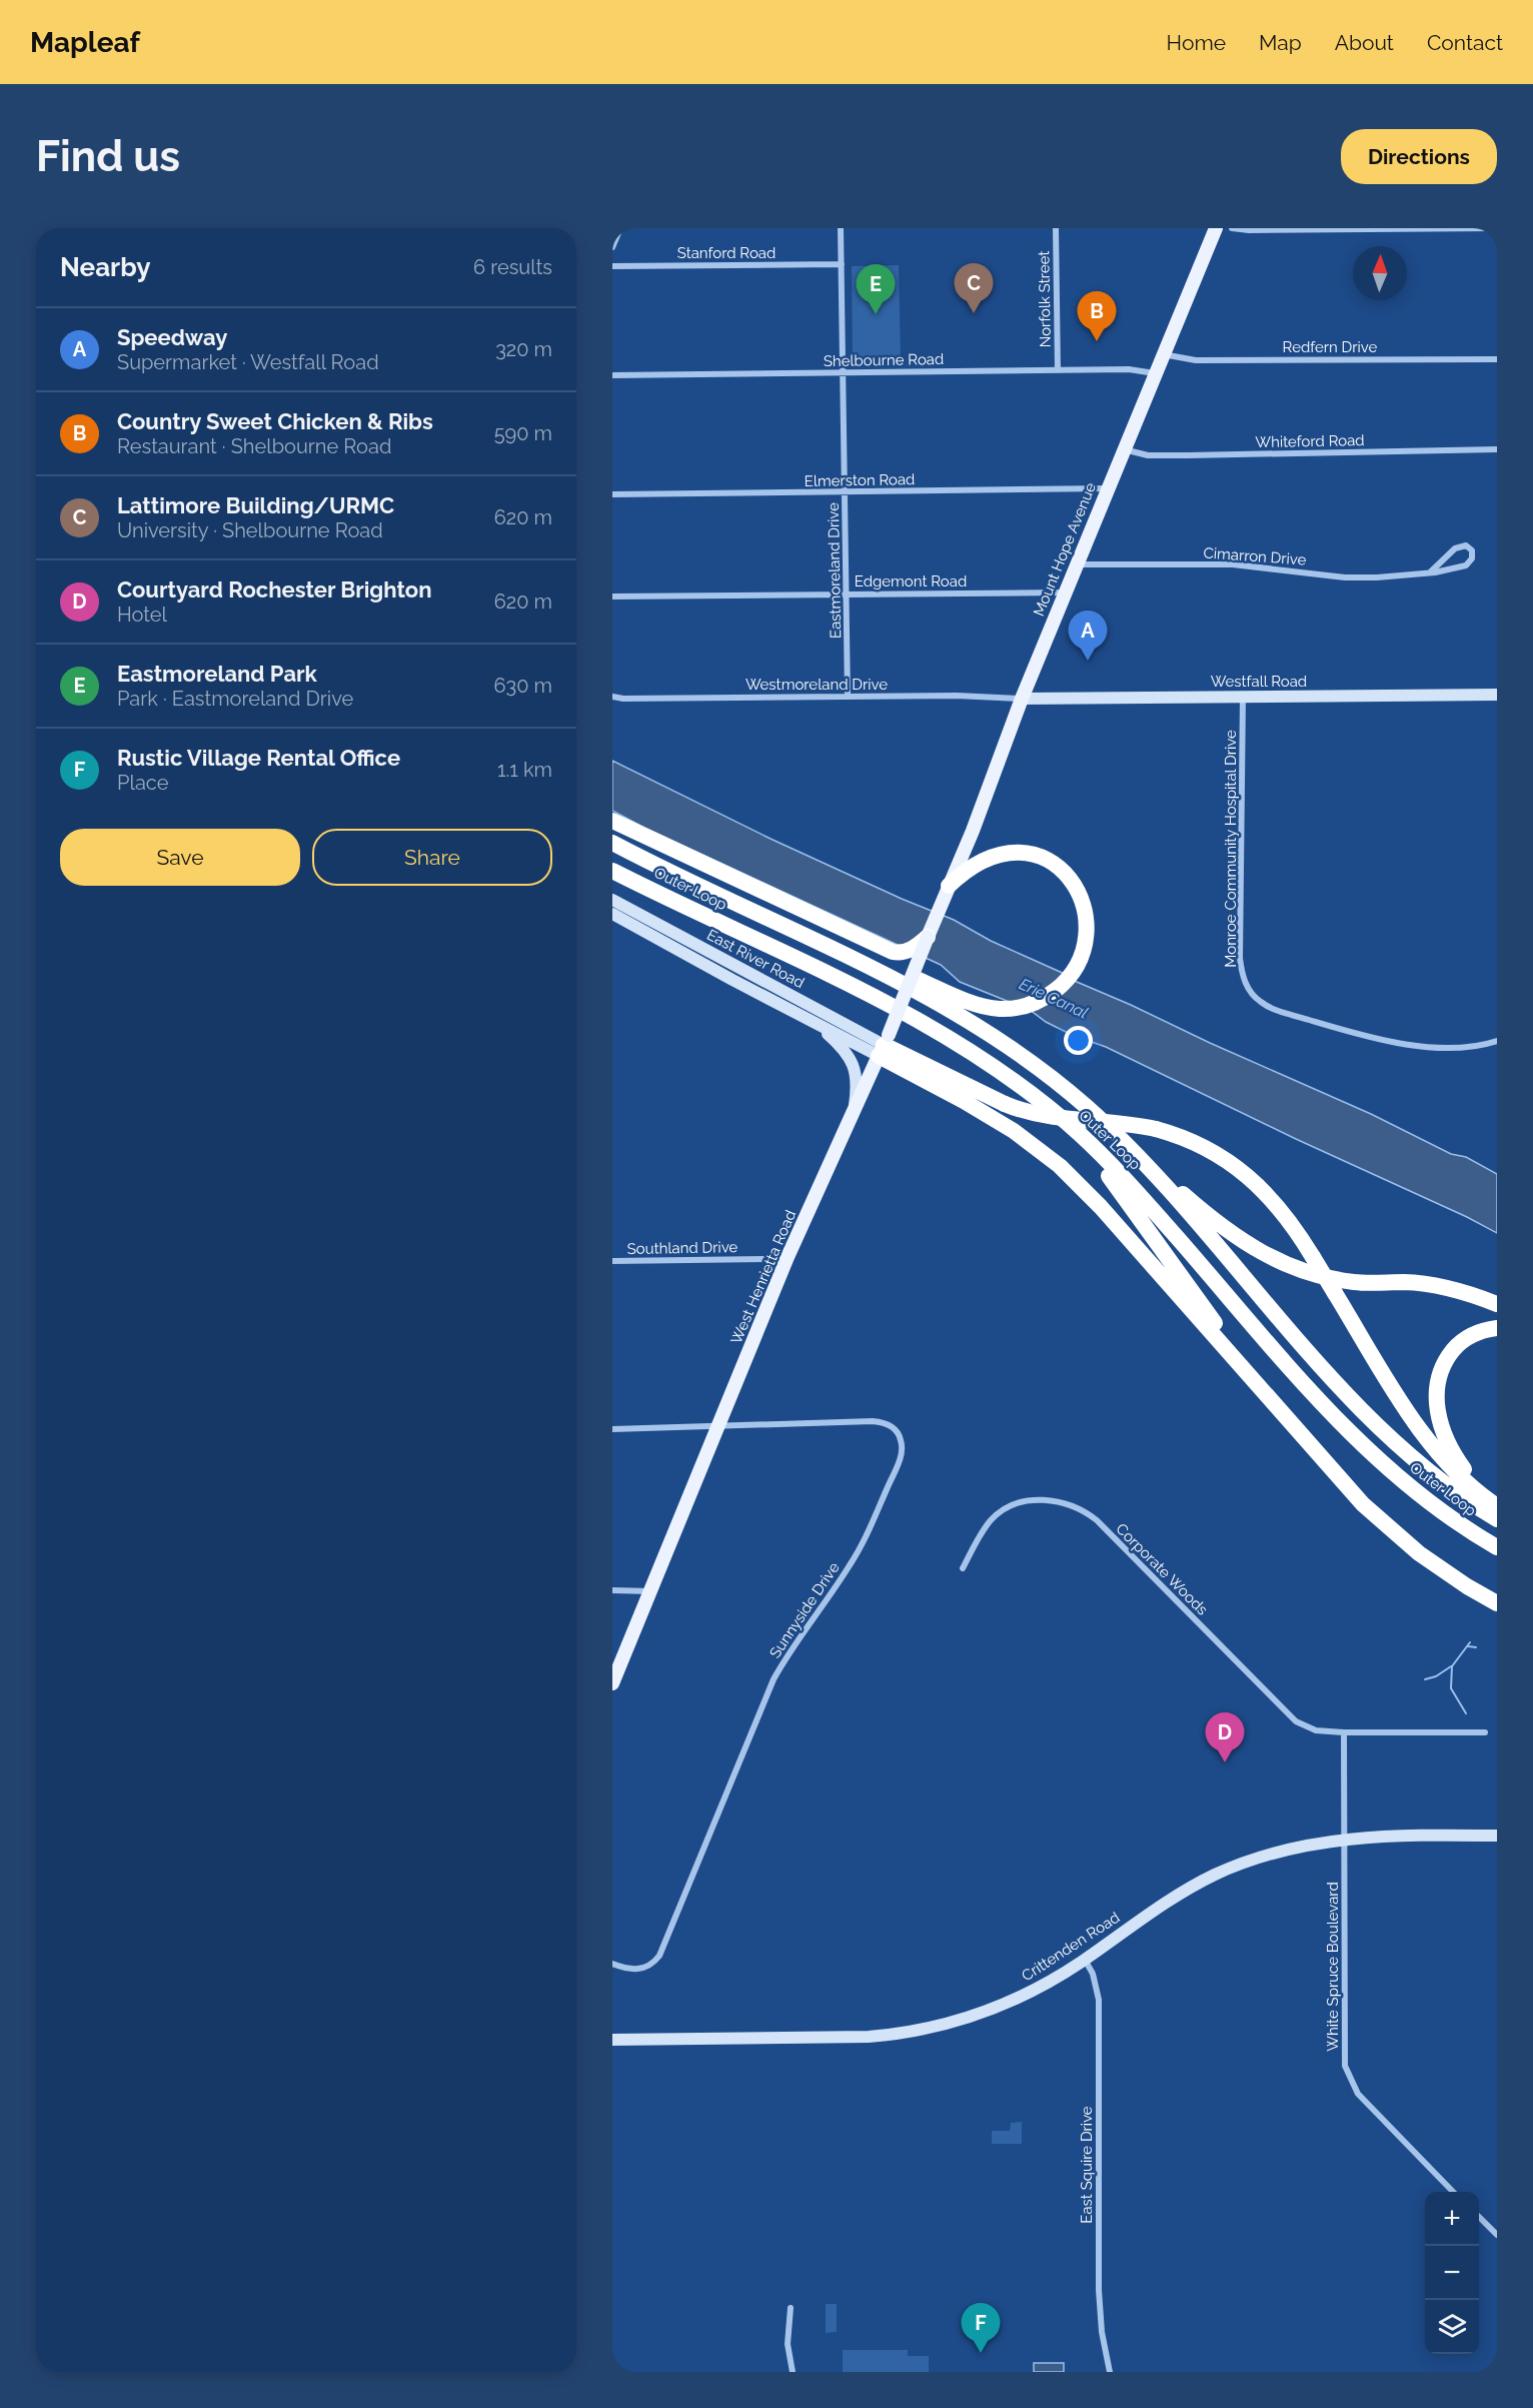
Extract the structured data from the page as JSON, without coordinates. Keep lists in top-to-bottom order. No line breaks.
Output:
{"streets":{"highway":["Outer Loop"],"main road":["Mount Hope Avenue","West Henrietta Road"],"street":["Stanford Road","Norfolk Street","Redfern Drive","Shelbourne Road","Whiteford Road","Elmerston Road","Cimarron Drive","Eastmoreland Drive","Edgemont Road","Westfall Road","Westmoreland Drive","Monroe Community Hospital Drive","East River Road","Southland Drive","Corporate Woods","Sunnyside Drive","Crittenden Road","White Spruce Boulevard","East Squire Drive"]},"crossings":[["Stanford Road","Eastmoreland Drive"],["Norfolk Street","Shelbourne Road"],["Redfern Drive","Mount Hope Avenue"],["Shelbourne Road","Mount Hope Avenue"],["Shelbourne Road","Eastmoreland Drive"],["Whiteford Road","Mount Hope Avenue"],["Elmerston Road","Mount Hope Avenue"],["Elmerston Road","Eastmoreland Drive"],["Mount Hope Avenue","Cimarron Drive"],["Mount Hope Avenue","Edgemont Road"],["Mount Hope Avenue","Westfall Road"],["Mount Hope Avenue","Westmoreland Drive"],["Mount Hope Avenue","West Henrietta Road"],["Eastmoreland Drive","Edgemont Road"],["Eastmoreland Drive","Westmoreland Drive"],["Westfall Road","Westmoreland Drive"],["Westfall Road","Monroe Community Hospital Drive"],["East River Road","West Henrietta Road"],["Southland Drive","West Henrietta Road"],["West Henrietta Road","Sunnyside Drive"],["Crittenden Road","White Spruce Boulevard"],["Crittenden Road","East Squire Drive"]],"water":["Erie Canal"],"north":"top","page":{"header":"Mapleaf","nav":["Home","Map","About","Contact"],"buttons":["Directions",["Save","Share"]],"title":"Find us","heading":["Nearby","6 results"],"pins":["C","E","B","A","D","F"],"list":[{"mark":"A","name":"Speedway","note":"Supermarket · Westfall Road","value":"320 m"},{"mark":"B","name":"Country Sweet Chicken & Ribs","note":"Restaurant · Shelbourne Road","value":"590 m"},{"mark":"C","name":"Lattimore Building/URMC","note":"University · Shelbourne Road","value":"620 m"},{"mark":"D","name":"Courtyard Rochester Brighton","note":"Hotel","value":"620 m"},{"mark":"E","name":"Eastmoreland Park","note":"Park · Eastmoreland Drive","value":"630 m"},{"mark":"F","name":"Rustic Village Rental Office","note":"Place","value":"1.1 km"}],"map_buttons":["+","−"]}}
